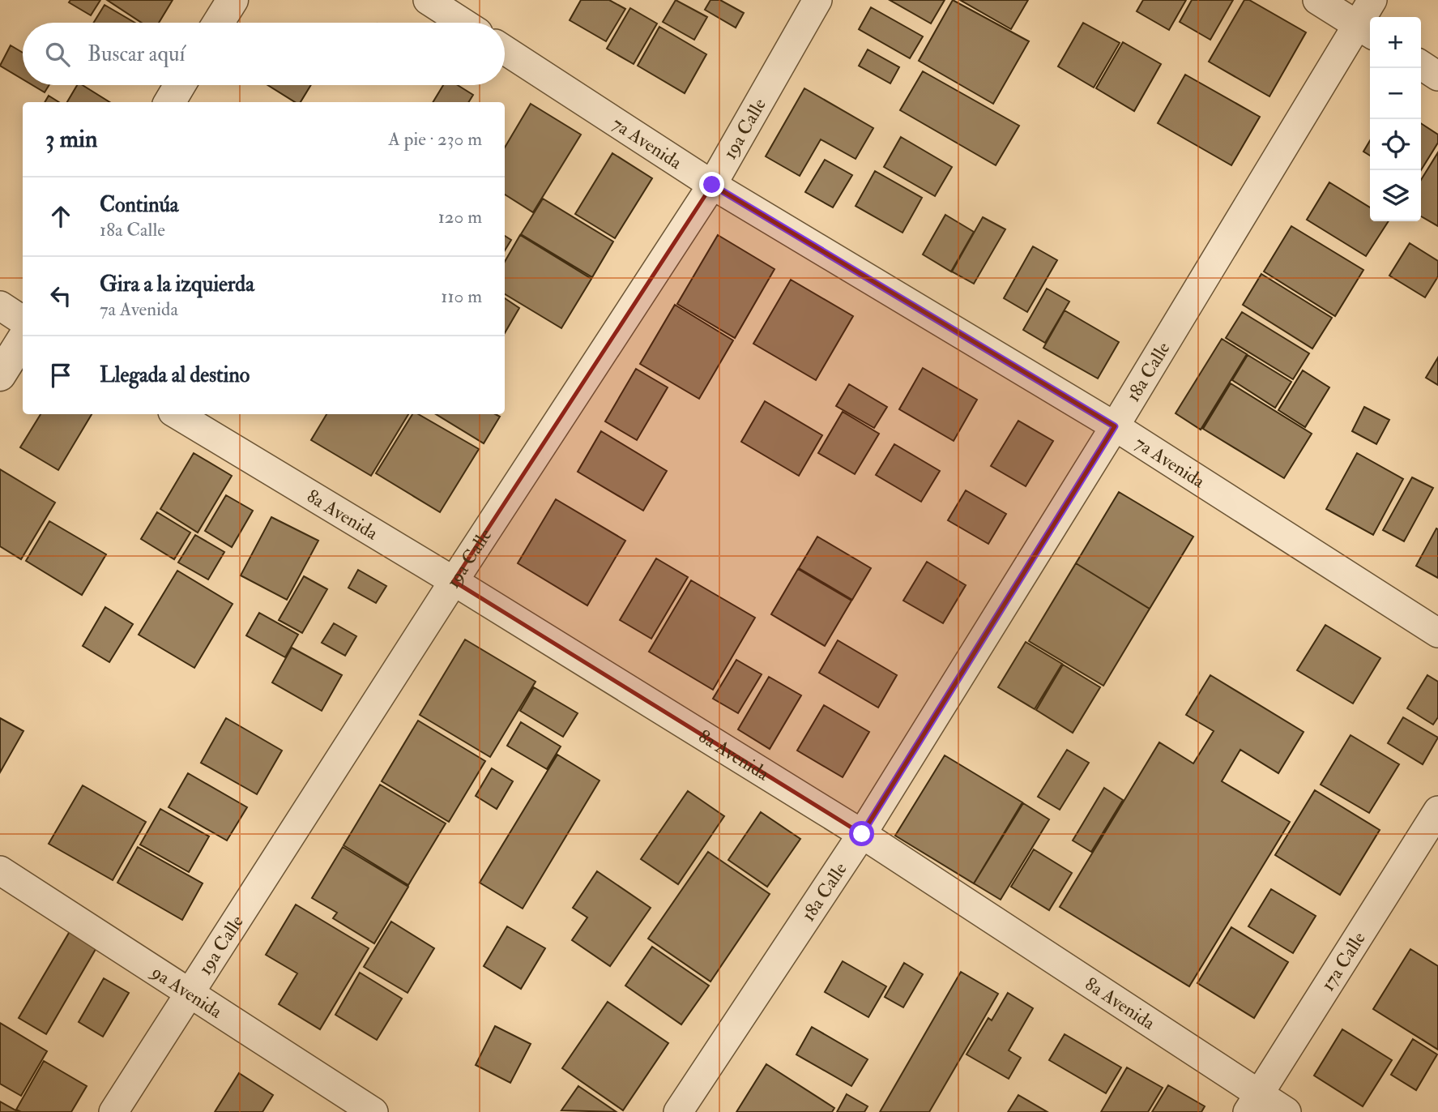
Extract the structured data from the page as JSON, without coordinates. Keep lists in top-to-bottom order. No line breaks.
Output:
{"streets":{"street":["19a Calle","7a Avenida","18a Calle","8a Avenida","17a Calle","9a Avenida"]},"crossings":[["19a Calle","7a Avenida"],["19a Calle","8a Avenida"],["19a Calle","9a Avenida"],["7a Avenida","18a Calle"],["18a Calle","8a Avenida"],["8a Avenida","17a Calle"]],"page":{"map_buttons":["+","−"],"search":"Buscar aquí","heading":["3 min","A pie · 230 m"],"list":[["Continúa","18a Calle","120 m"],["Gira a la izquierda","7a Avenida","110 m"],"Llegada al destino"]}}
